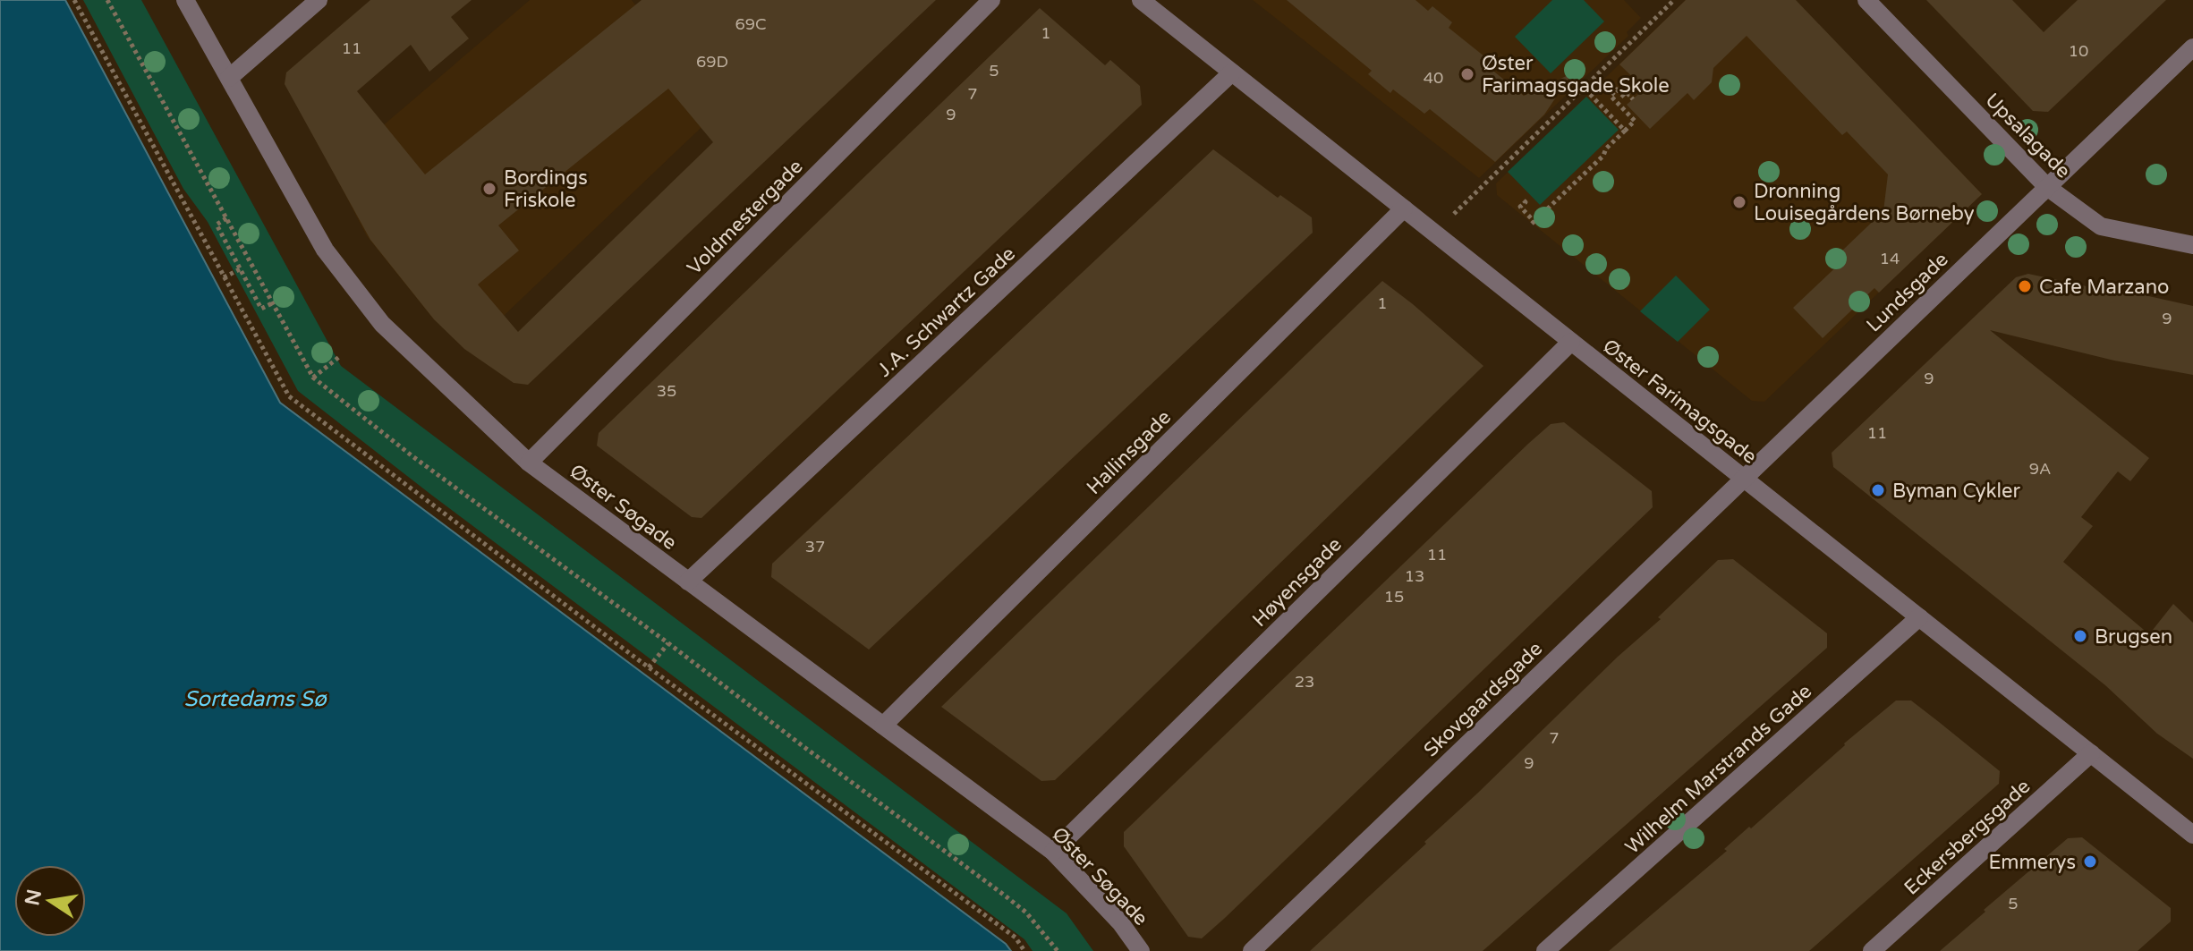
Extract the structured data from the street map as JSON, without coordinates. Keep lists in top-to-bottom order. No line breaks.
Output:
{"streets":{"street":["Upsalagade","Voldmestergade","Lundsgade","J.A. Schwartz Gade","Øster Farimagsgade","Hallinsgade","Øster Søgade","Høyensgade","Skovgaardsgade","Wilhelm Marstrands Gade","Eckersbergsgade"]},"crossings":[["Upsalagade","Lundsgade"],["Voldmestergade","Øster Søgade"],["Lundsgade","Øster Farimagsgade"],["Lundsgade","Skovgaardsgade"],["J.A. Schwartz Gade","Øster Farimagsgade"],["J.A. Schwartz Gade","Øster Søgade"],["Øster Farimagsgade","Hallinsgade"],["Øster Farimagsgade","Høyensgade"],["Øster Farimagsgade","Skovgaardsgade"],["Øster Farimagsgade","Wilhelm Marstrands Gade"],["Øster Farimagsgade","Eckersbergsgade"],["Hallinsgade","Øster Søgade"],["Øster Søgade","Høyensgade"]],"water":["Sortedams Sø"],"places":["Øster Farimagsgade Skole","Bordings Friskole","Dronning Louisegårdens Børneby","Cafe Marzano","Byman Cykler","Brugsen","Emmerys"],"house_numbers":["69C","1","11","10","69D","5","40","7","9","14","1","9","9","35","11","9A","37","11","13","15","23","7","9","5"],"north":"left"}
